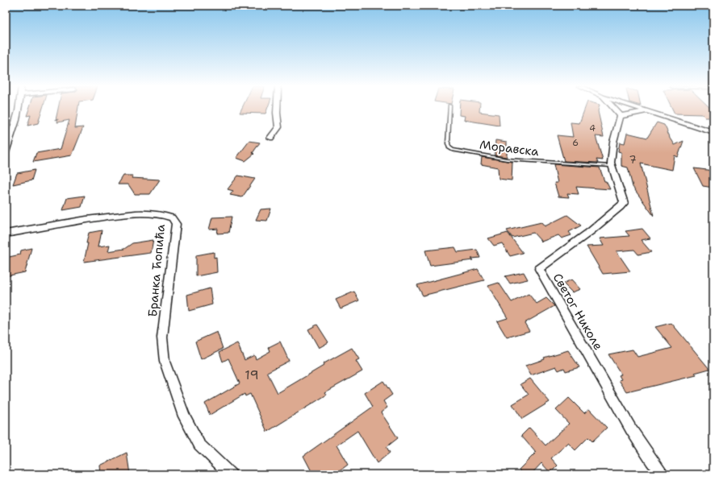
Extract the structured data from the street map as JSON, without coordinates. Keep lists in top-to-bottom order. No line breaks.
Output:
{"streets":{"street":["Бранка Ћопића","Светог Николе"],"lane":["Моравска"]},"crossings":[["Моравска","Светог Николе"]],"house_numbers":["4","6","7","19"]}
